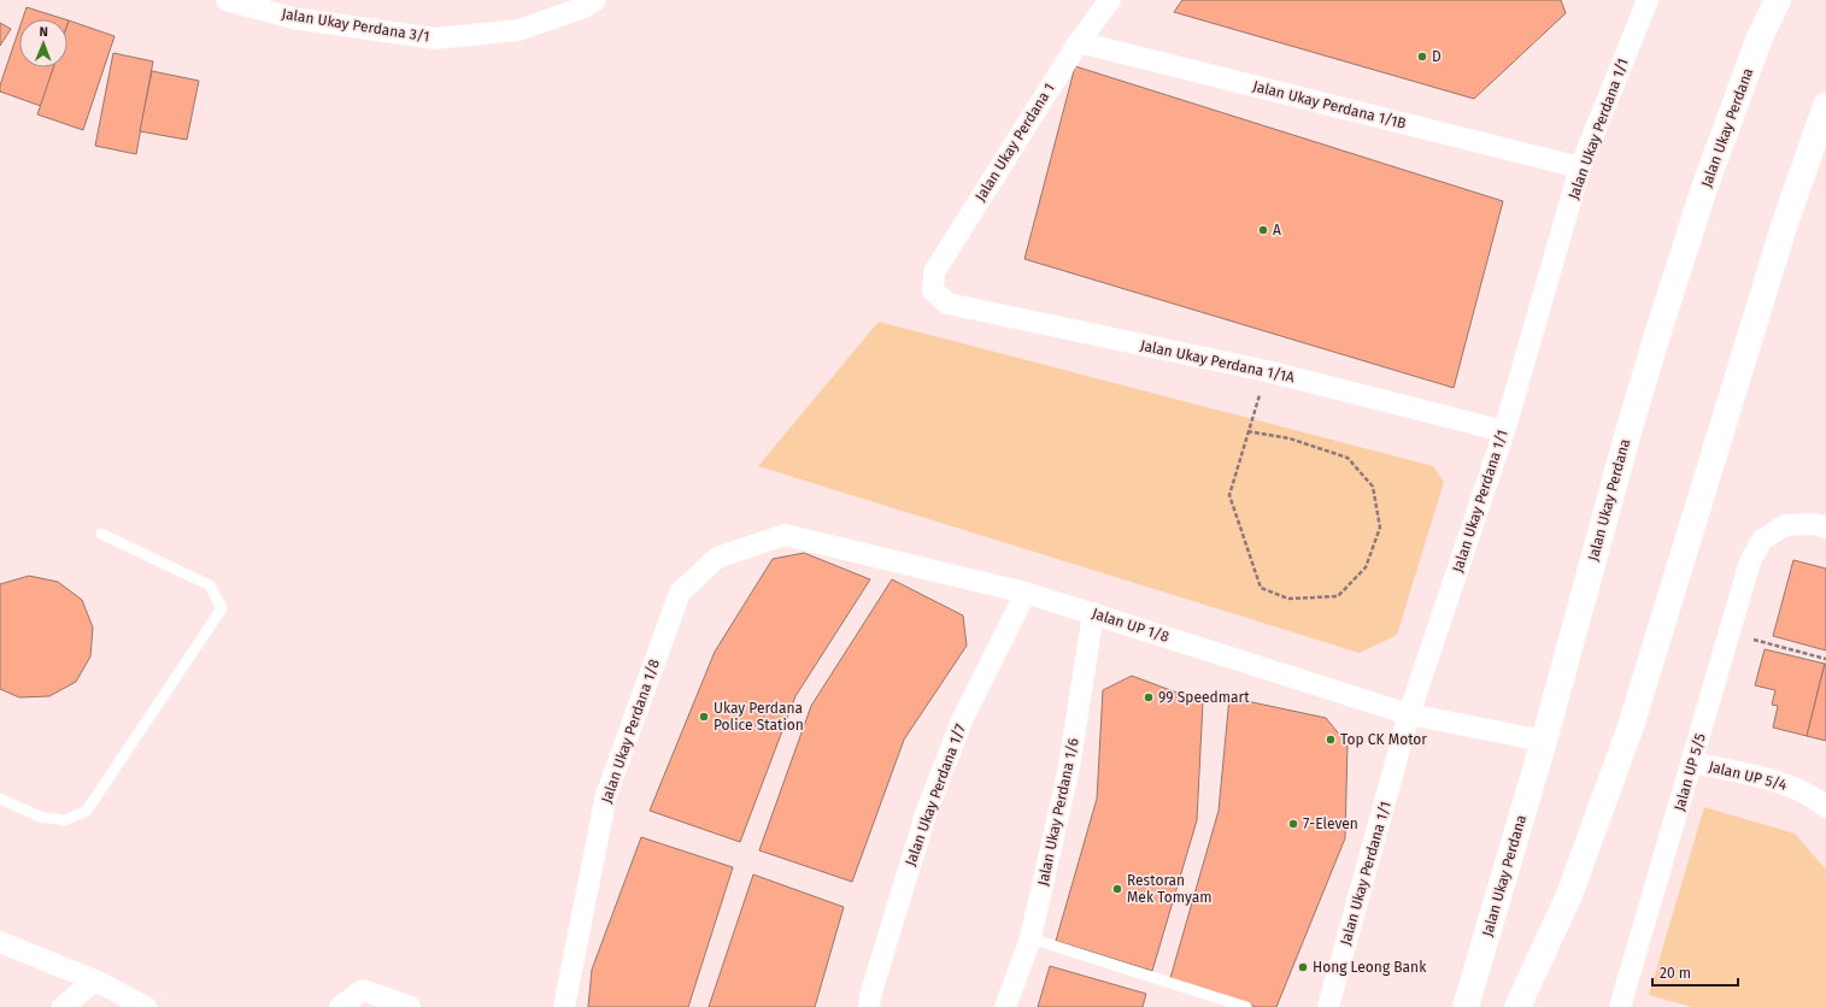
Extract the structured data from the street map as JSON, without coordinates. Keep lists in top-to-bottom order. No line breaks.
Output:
{"streets":{"street":["Jalan Ukay Perdana 3/1","Jalan Ukay Perdana 1/1B","Jalan Ukay Perdana","Jalan Ukay Perdana 1/1","Jalan Ukay Perdana 1","Jalan Ukay Perdana 1/1A","Jalan UP 1/8","Jalan Ukay Perdana 1/8","Jalan UP 5/5","Jalan UP 5/4","Jalan Ukay Perdana 1/7","Jalan Ukay Perdana 1/6"]},"crossings":[["Jalan Ukay Perdana 1/1B","Jalan Ukay Perdana 1/1"],["Jalan Ukay Perdana 1/1B","Jalan Ukay Perdana 1"],["Jalan Ukay Perdana","Jalan UP 1/8"],["Jalan Ukay Perdana 1/1","Jalan Ukay Perdana 1/1A"],["Jalan Ukay Perdana 1/1","Jalan UP 1/8"],["Jalan Ukay Perdana 1","Jalan Ukay Perdana 1/1A"],["Jalan UP 1/8","Jalan Ukay Perdana 1/8"],["Jalan UP 1/8","Jalan Ukay Perdana 1/7"],["Jalan UP 1/8","Jalan Ukay Perdana 1/6"],["Jalan UP 5/5","Jalan UP 5/4"]],"places":["D","A","99 Speedmart","Ukay Perdana Police Station","Top CK Motor","7-Eleven","Restoran Mek Tomyam","Hong Leong Bank"],"scale_bar":"20 m","north":"top"}
